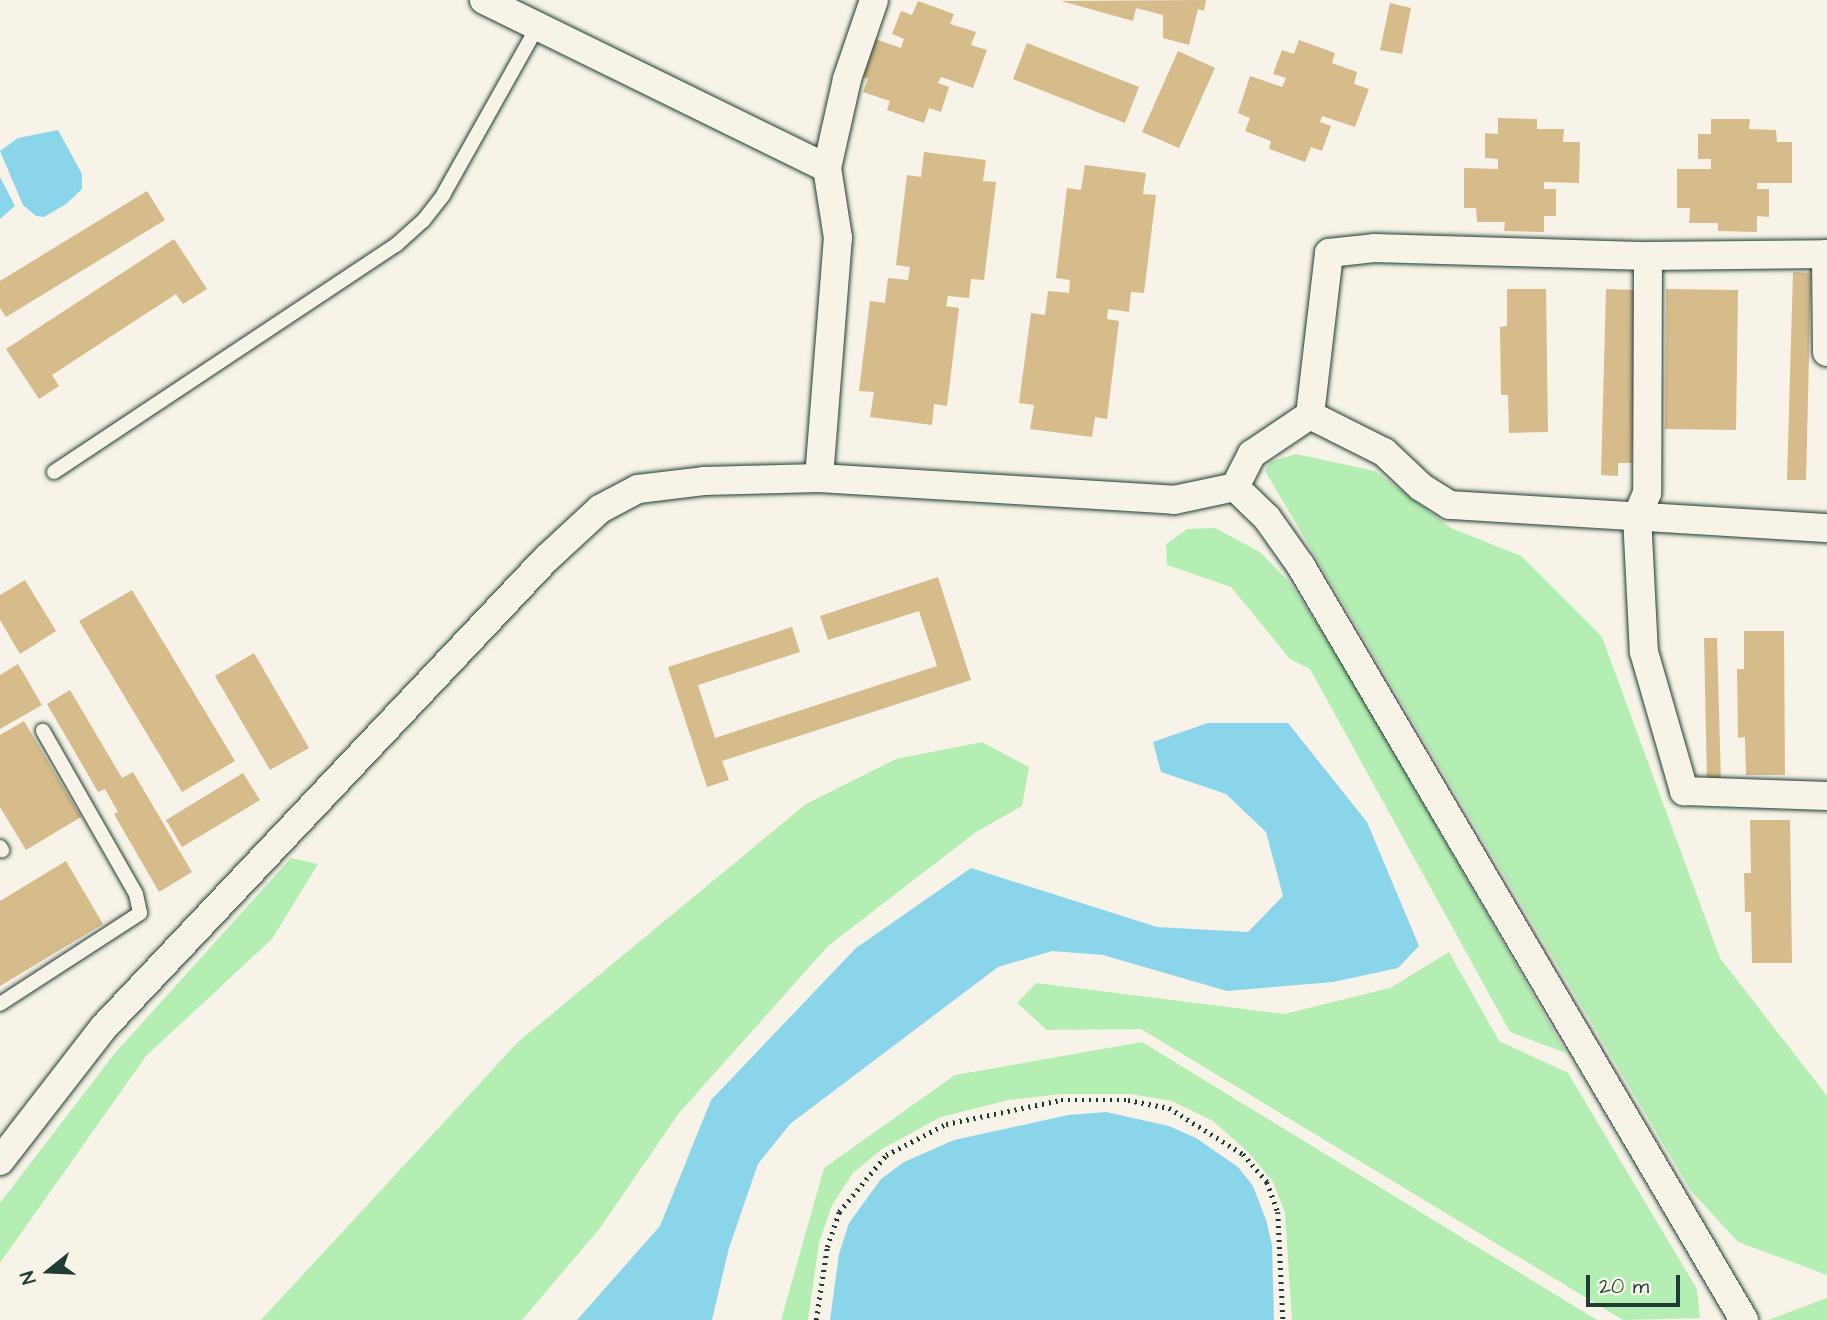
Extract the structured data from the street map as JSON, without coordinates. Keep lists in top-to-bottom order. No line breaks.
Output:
{"scale_bar":"20 m","north":"left"}
